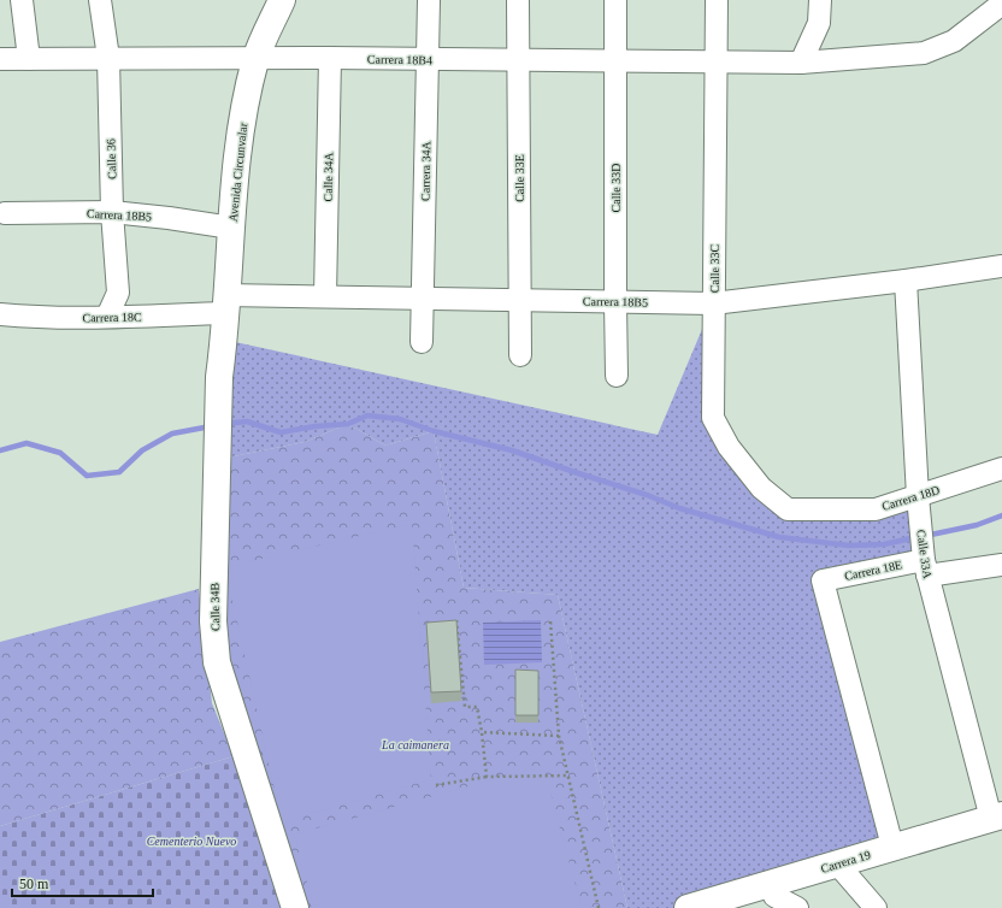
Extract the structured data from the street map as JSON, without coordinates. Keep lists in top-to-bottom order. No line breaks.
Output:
{"streets":{"main road":["Avenida Circunvalar","Calle 34B","Carrera 19"],"street":["Carrera 18B4","Calle 36","Carrera 34A","Calle 34A","Calle 33E","Calle 33D","Carrera 18B5","Calle 33C","Carrera 18C","Carrera 18D","Calle 33A","Carrera 18E"]},"crossings":[["Carrera 18B4","Calle 36"],["Carrera 18B4","Carrera 34A"],["Carrera 18B4","Avenida Circunvalar"],["Carrera 18B4","Calle 34A"],["Carrera 18B4","Calle 33E"],["Carrera 18B4","Calle 33D"],["Carrera 18B4","Calle 33C"],["Calle 36","Carrera 18B5"],["Calle 36","Carrera 18C"],["Carrera 34A","Carrera 18B5"],["Avenida Circunvalar","Carrera 18B5"],["Avenida Circunvalar","Carrera 18C"],["Avenida Circunvalar","Calle 34B"],["Calle 34A","Carrera 18B5"],["Calle 33E","Carrera 18B5"],["Calle 33D","Carrera 18B5"],["Carrera 18B5","Calle 33C"],["Carrera 18B5","Carrera 18C"],["Carrera 18B5","Calle 33A"],["Carrera 18B5","Calle 34B"],["Calle 33C","Carrera 18D"],["Carrera 18C","Calle 34B"],["Carrera 18D","Calle 33A"],["Calle 33A","Carrera 18E"],["Calle 33A","Carrera 19"],["Carrera 18E","Carrera 19"]],"parks":["La caimanera","Cementerio Nuevo"],"scale_bar":"50 m"}
